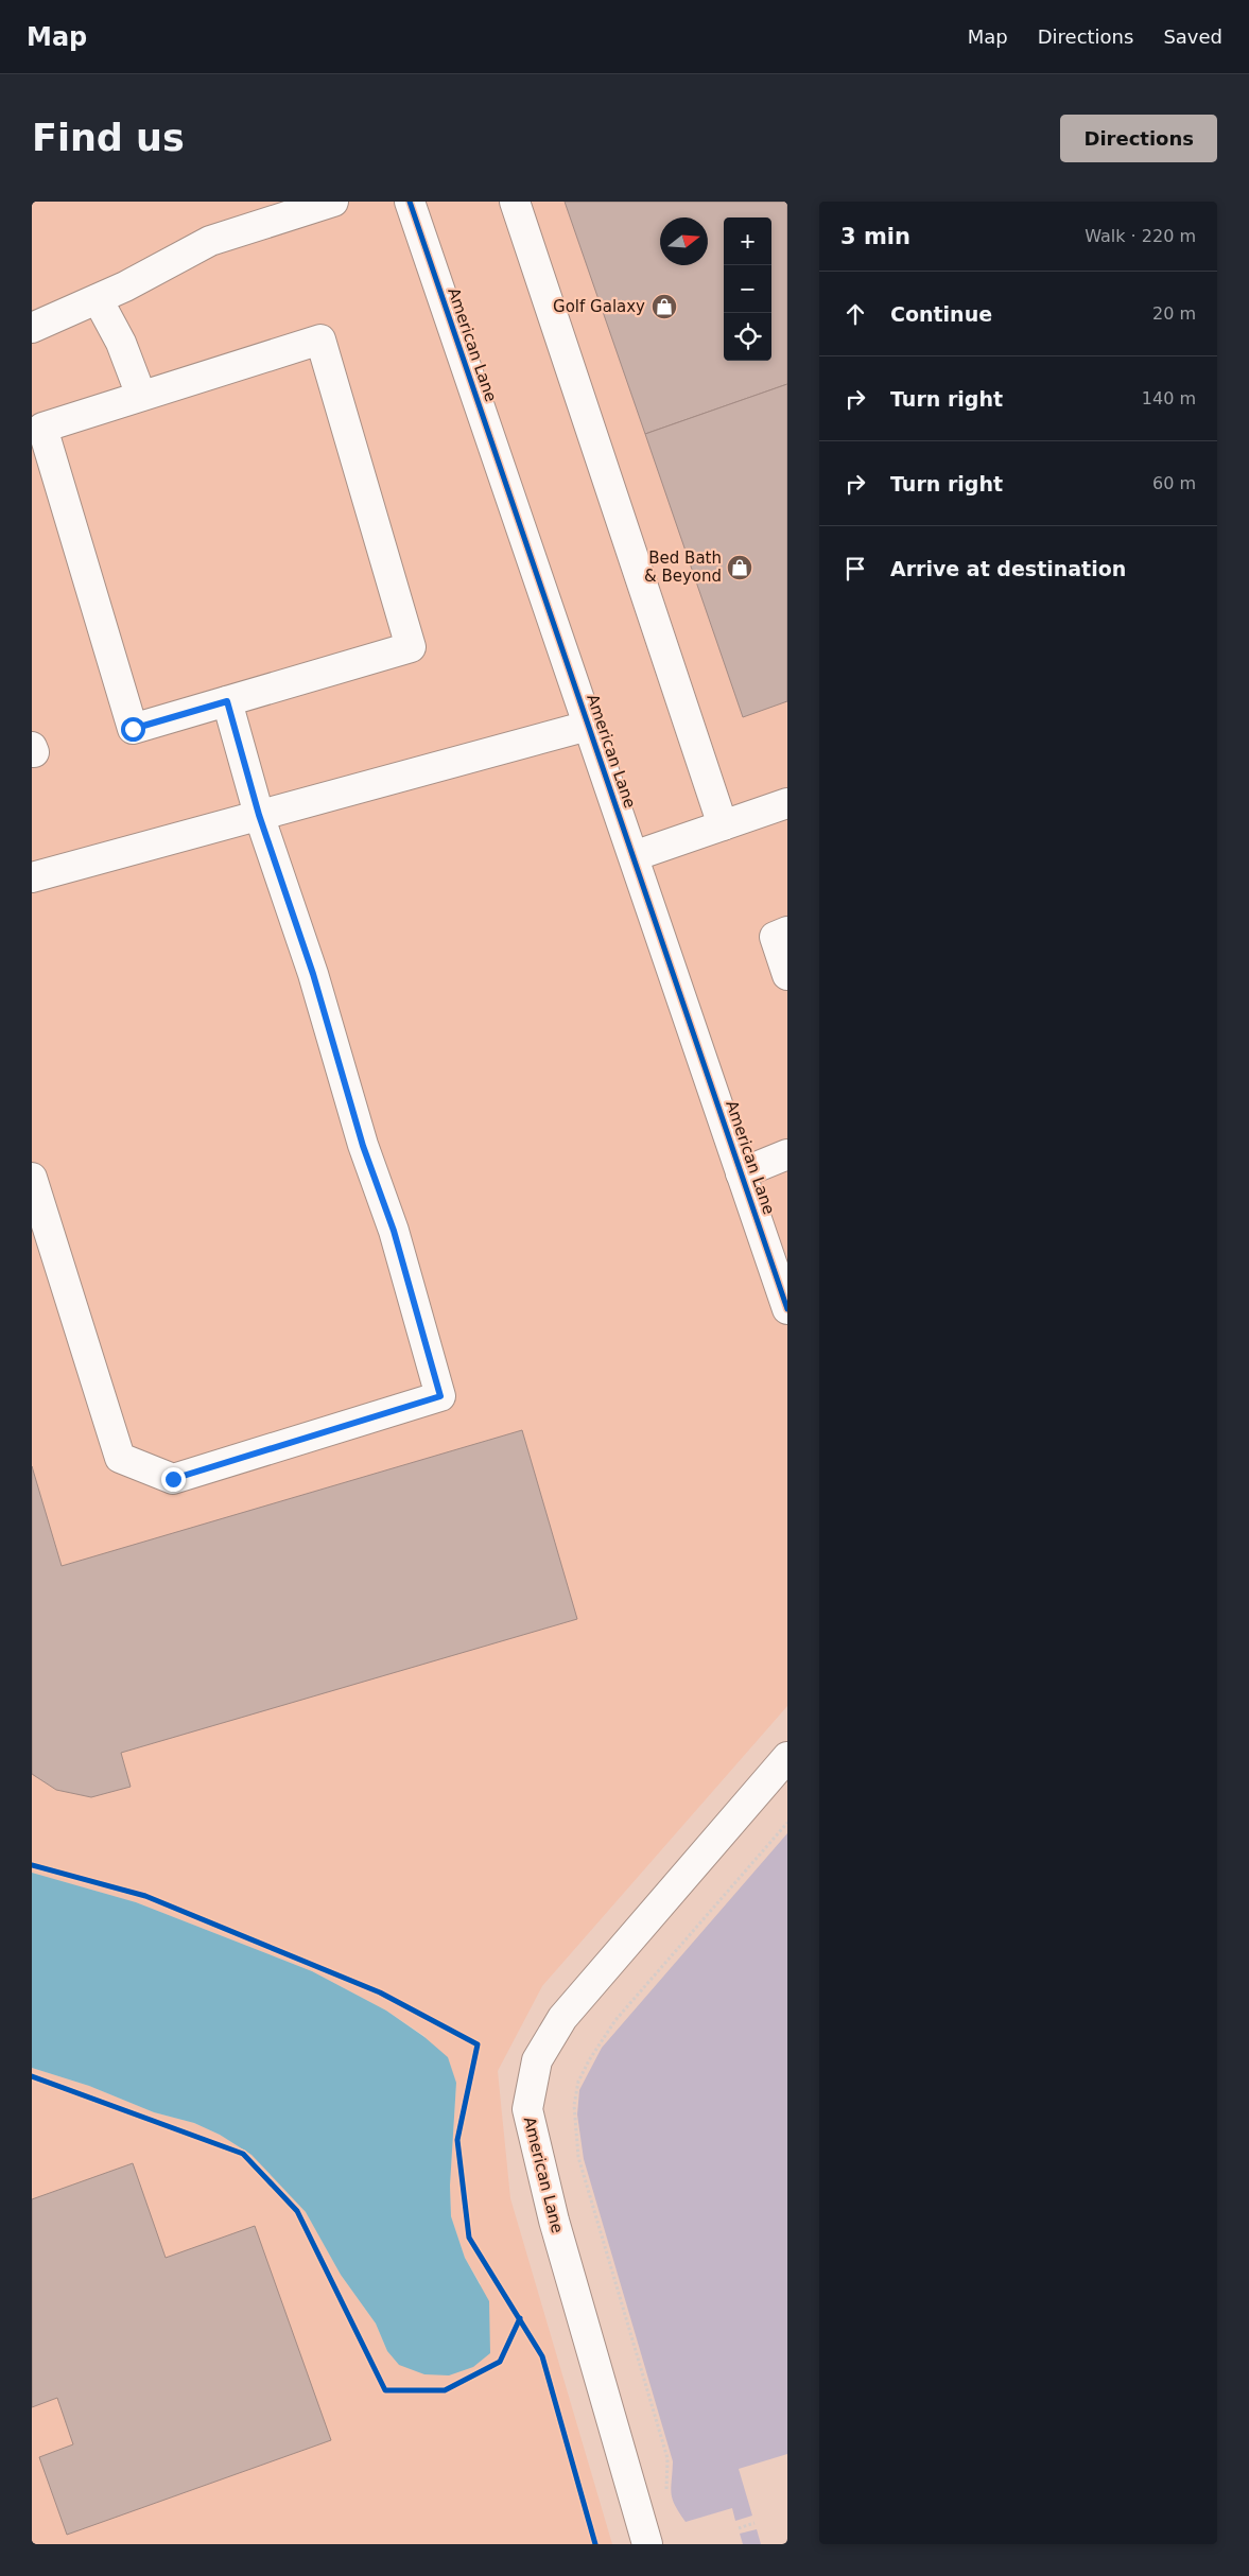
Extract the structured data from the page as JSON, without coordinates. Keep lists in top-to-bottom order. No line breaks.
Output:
{"streets":{"street":["American Lane"]},"places":{"shop":["Golf Galaxy","Bed Bath & Beyond"]},"north":"right","page":{"header":"Map","nav":["Map","Directions","Saved"],"buttons":"Directions","title":"Find us","heading":["3 min","Walk · 220 m"],"map_buttons":["+","−"],"list":[["Continue","20 m"],["Turn right","140 m"],["Turn right","60 m"],"Arrive at destination"]}}
